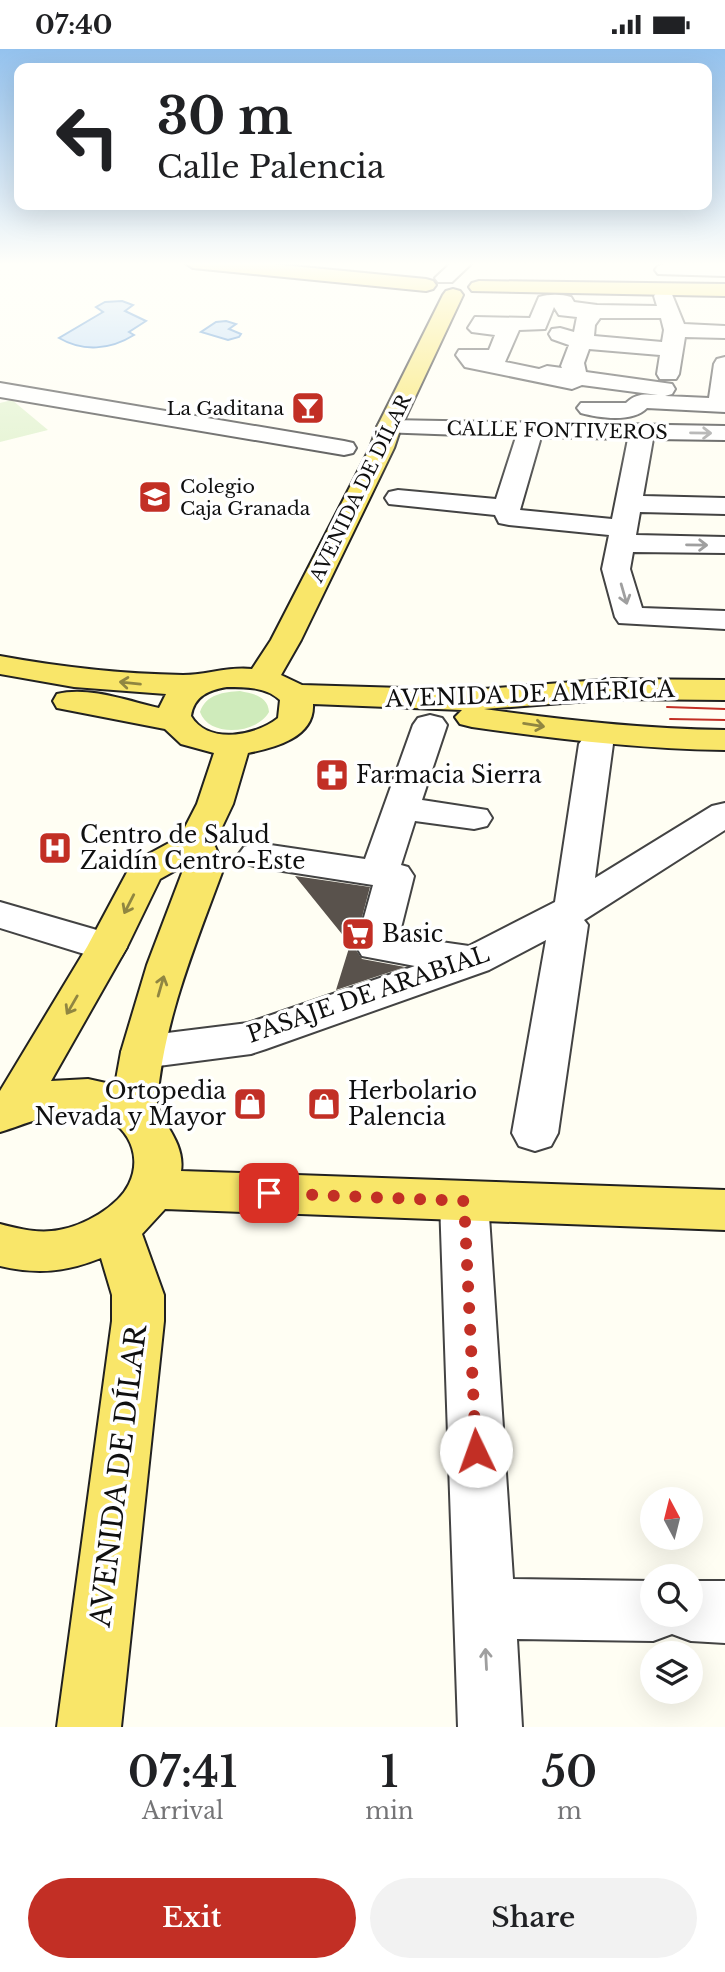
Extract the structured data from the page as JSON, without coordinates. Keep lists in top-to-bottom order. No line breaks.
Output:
{"streets":{"main road":["AVENIDA DE DÍLAR","AVENIDA DE AMÉRICA"],"street":["CALLE FONTIVEROS","PASAJE DE ARABIAL"]},"crossings":[["CALLE FONTIVEROS","AVENIDA DE DÍLAR"],["AVENIDA DE DÍLAR","AVENIDA DE AMÉRICA"]],"places":{"bar":["La Gaditana"],"school or university":["Colegio Caja Granada"],"pharmacy":["Farmacia Sierra"],"hospital":["Centro de Salud Zaidín Centro-Este"],"supermarket":["Basic"],"shop":["Ortopedia Nevada y Mayor","Herbolario Palencia"]},"north":"top","page":{"status":"07:40","turn":["30 m","Calle Palencia"],"eta":["07:41","Arrival","1","min","50","m"],"buttons":["Exit","Share"]}}
